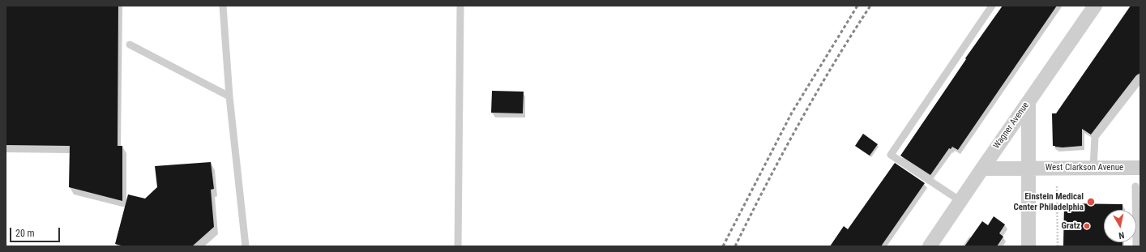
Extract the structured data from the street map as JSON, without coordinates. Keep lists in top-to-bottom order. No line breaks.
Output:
{"streets":{"street":["Wagner Avenue","West Clarkson Avenue"]},"crossings":[["Wagner Avenue","West Clarkson Avenue"]],"places":["Einstein Medical Center Philadelphia","Gratz"],"scale_bar":"20 m","north":"bottom"}
